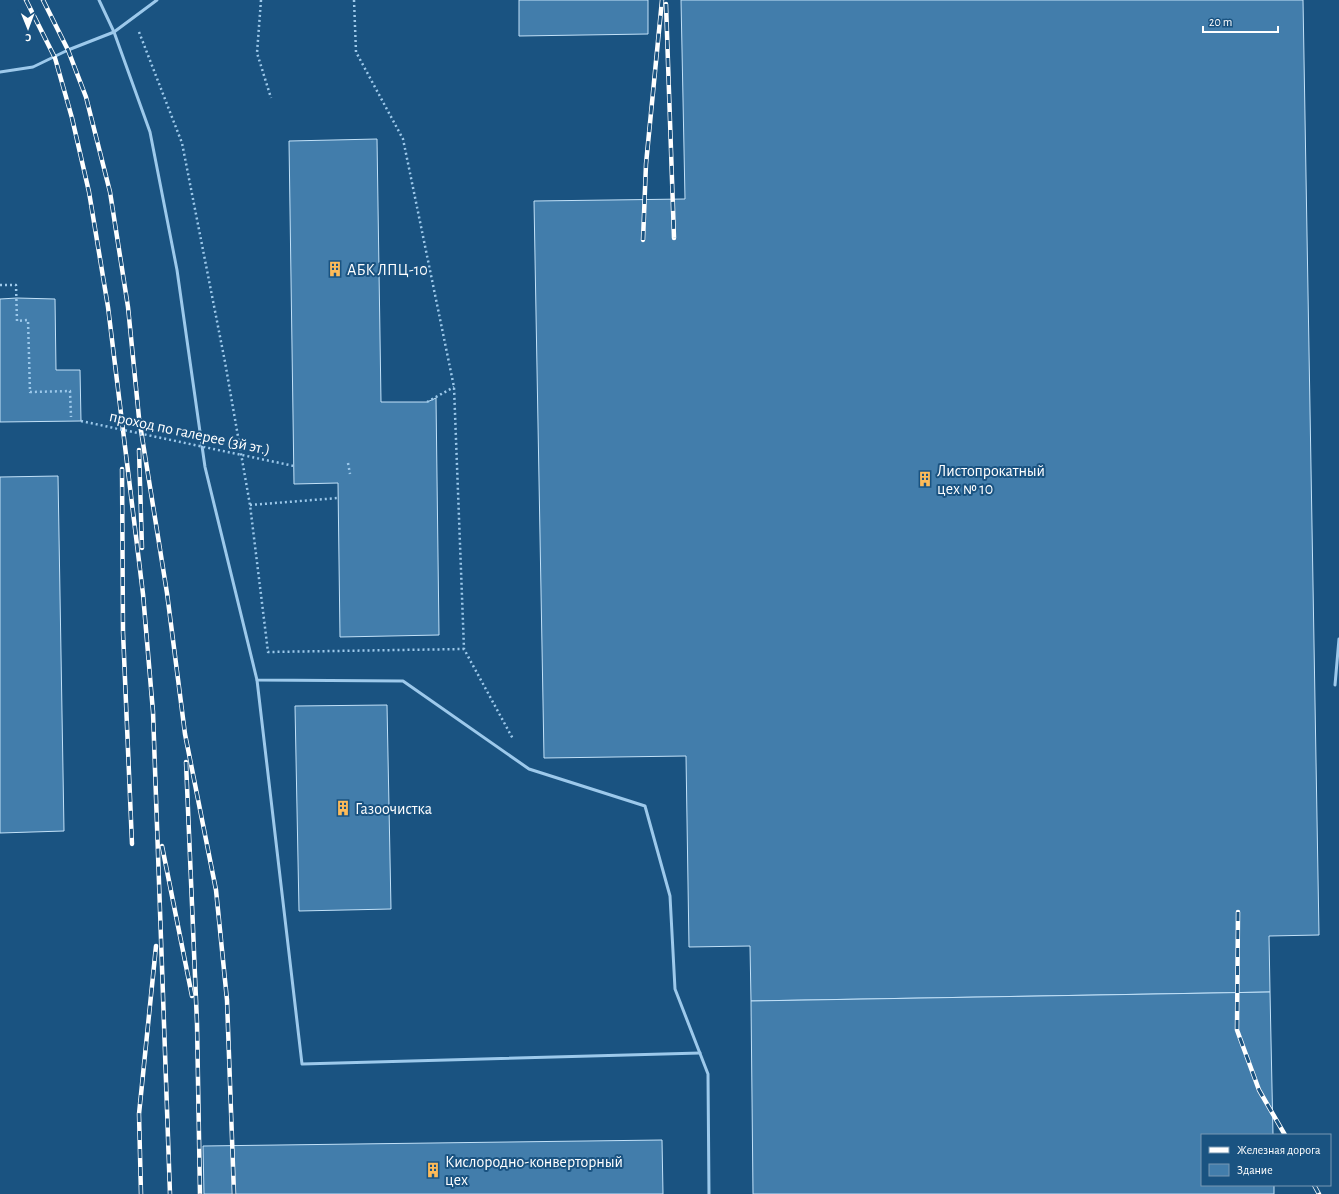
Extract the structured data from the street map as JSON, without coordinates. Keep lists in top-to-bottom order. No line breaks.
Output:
{"streets":{"path":["проход по галерее (3й эт.)"]},"places":{"building":["АБК ЛПЦ-10","Листопрокатный цех № 10","Газоочистка","Кислородно-конверторный цех"]},"legend":["Железная дорога","Здание"],"scale_bar":"20 m","north":"bottom"}
